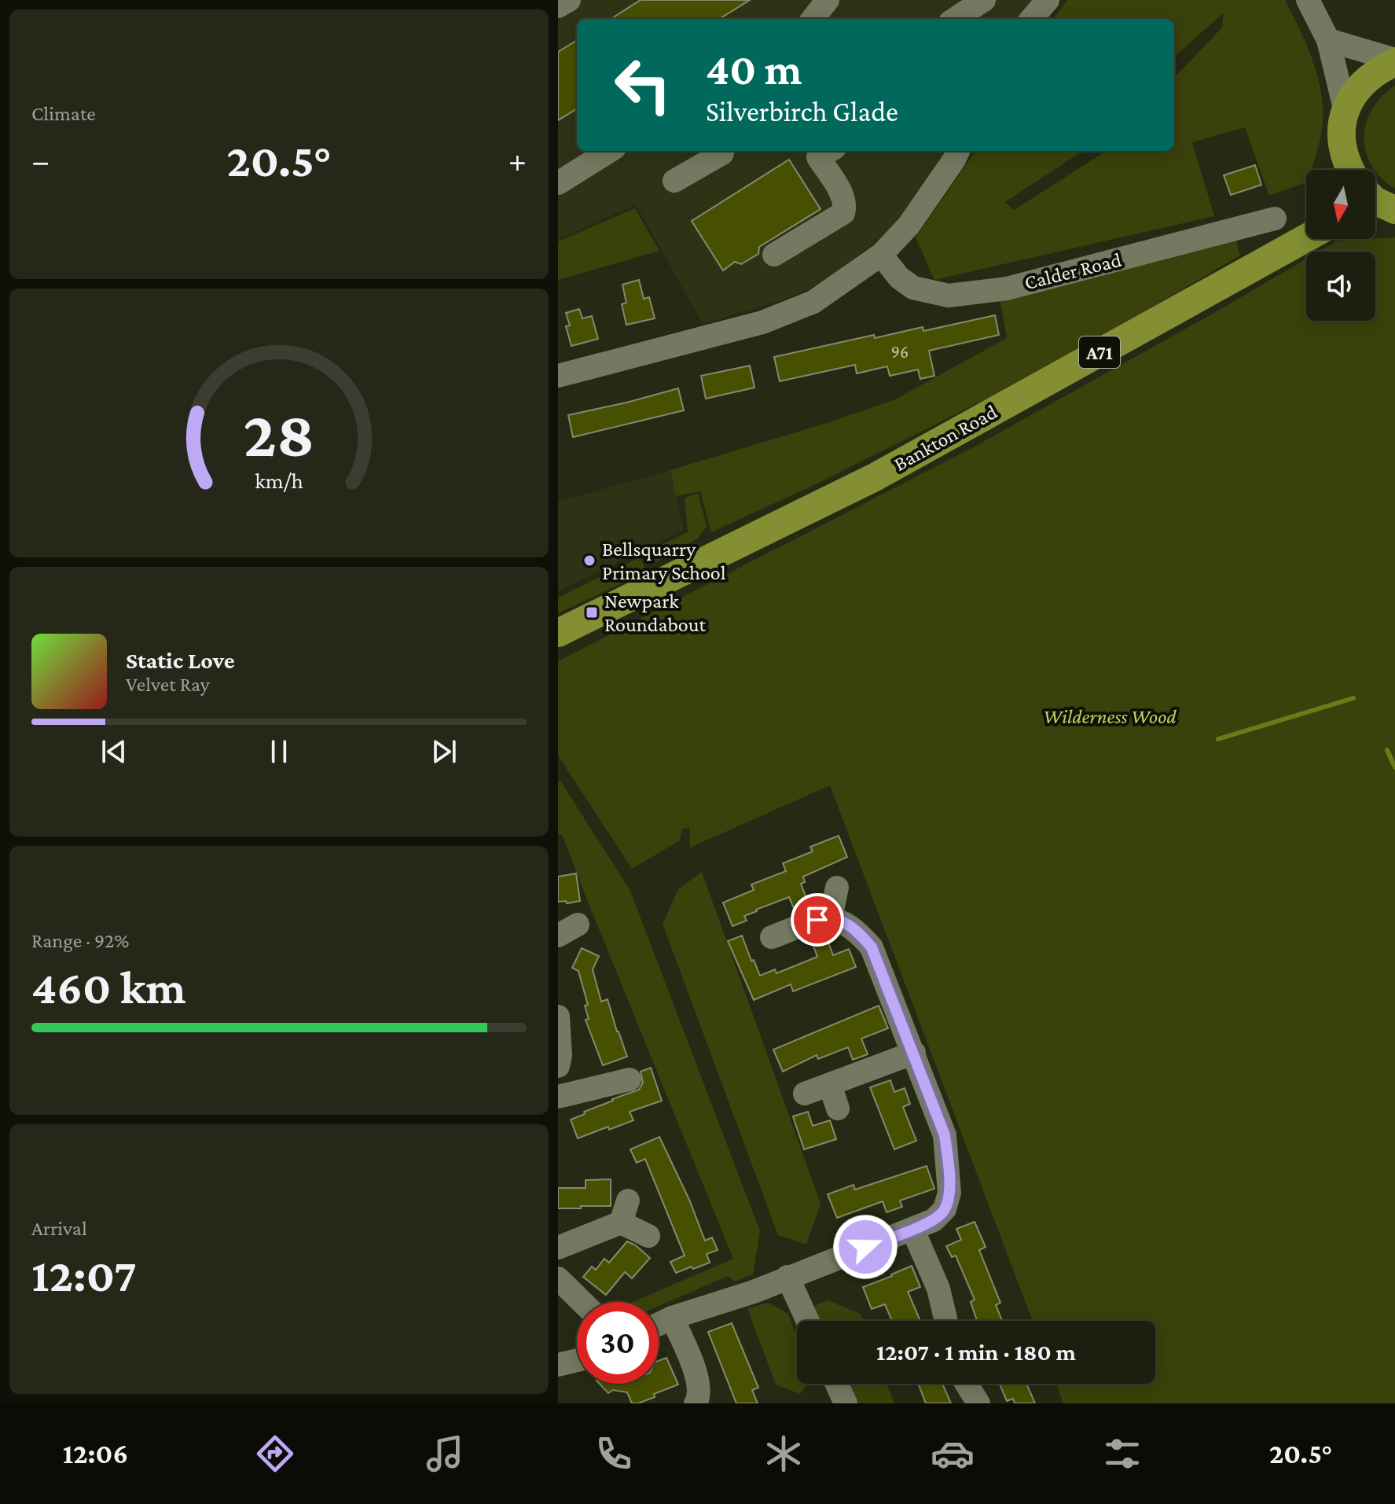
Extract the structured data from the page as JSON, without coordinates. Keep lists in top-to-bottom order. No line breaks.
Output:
{"streets":{"main road":["A71","Bankton Road"],"street":["Calder Road"]},"parks":["Wilderness Wood"],"places":{"other":["Bellsquarry Primary School"],"transit":["Newpark Roundabout"]},"house_numbers":["96"],"north":"bottom","page":{"tile":["Climate",["Range · 92%","460 km"],["Arrival","12:07"]],"turn":["40 m","Silverbirch Glade"],"heat":["−","20.5°","+"],"song":["Static Love","Velvet Ray"],"limit":"30","trip":"12:07 · 1 min · 180 m","tabs":["12:06","20.5°"],"gauge":["28","km/h"]}}
